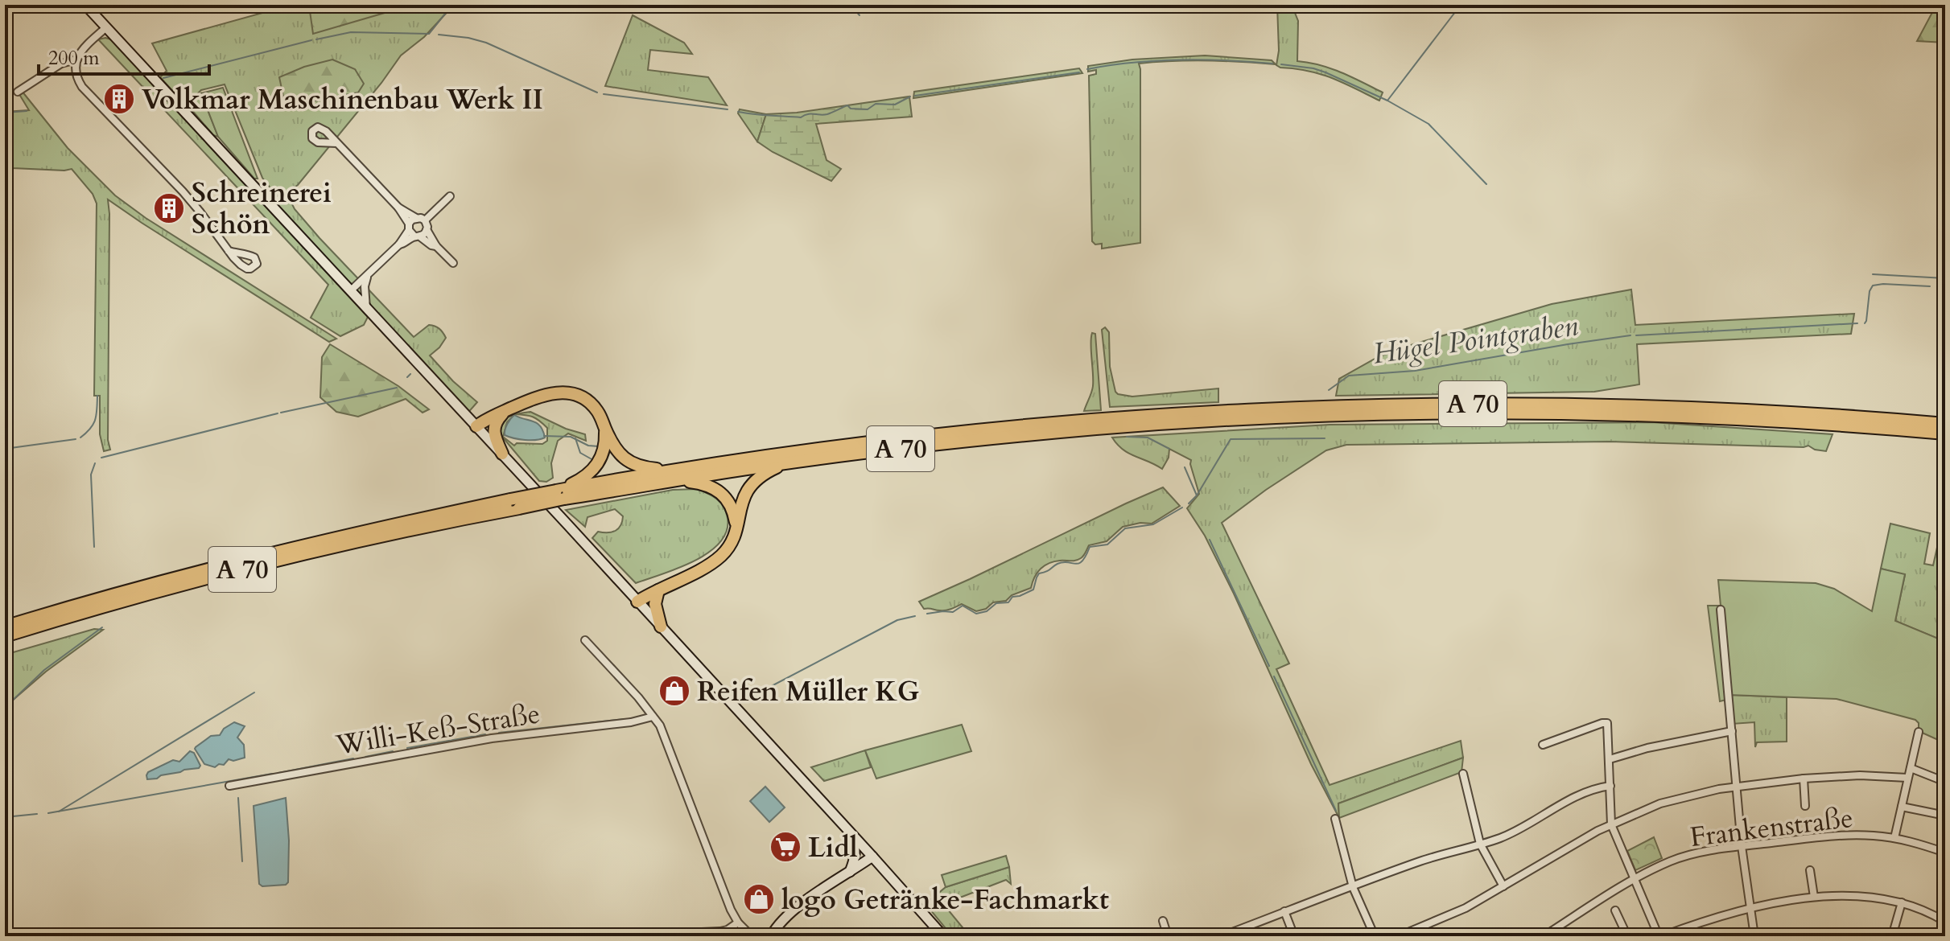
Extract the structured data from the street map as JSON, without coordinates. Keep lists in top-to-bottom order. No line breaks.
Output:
{"streets":{"highway":["A 70"],"street":["Willi-Keß-Straße","Frankenstraße"]},"water":["Hügel Pointgraben"],"places":{"building":["Volkmar Maschinenbau Werk II","Schreinerei Schön"],"shop":["Reifen Müller KG","logo Getränke-Fachmarkt"],"supermarket":["Lidl"]},"scale_bar":"200 m"}
